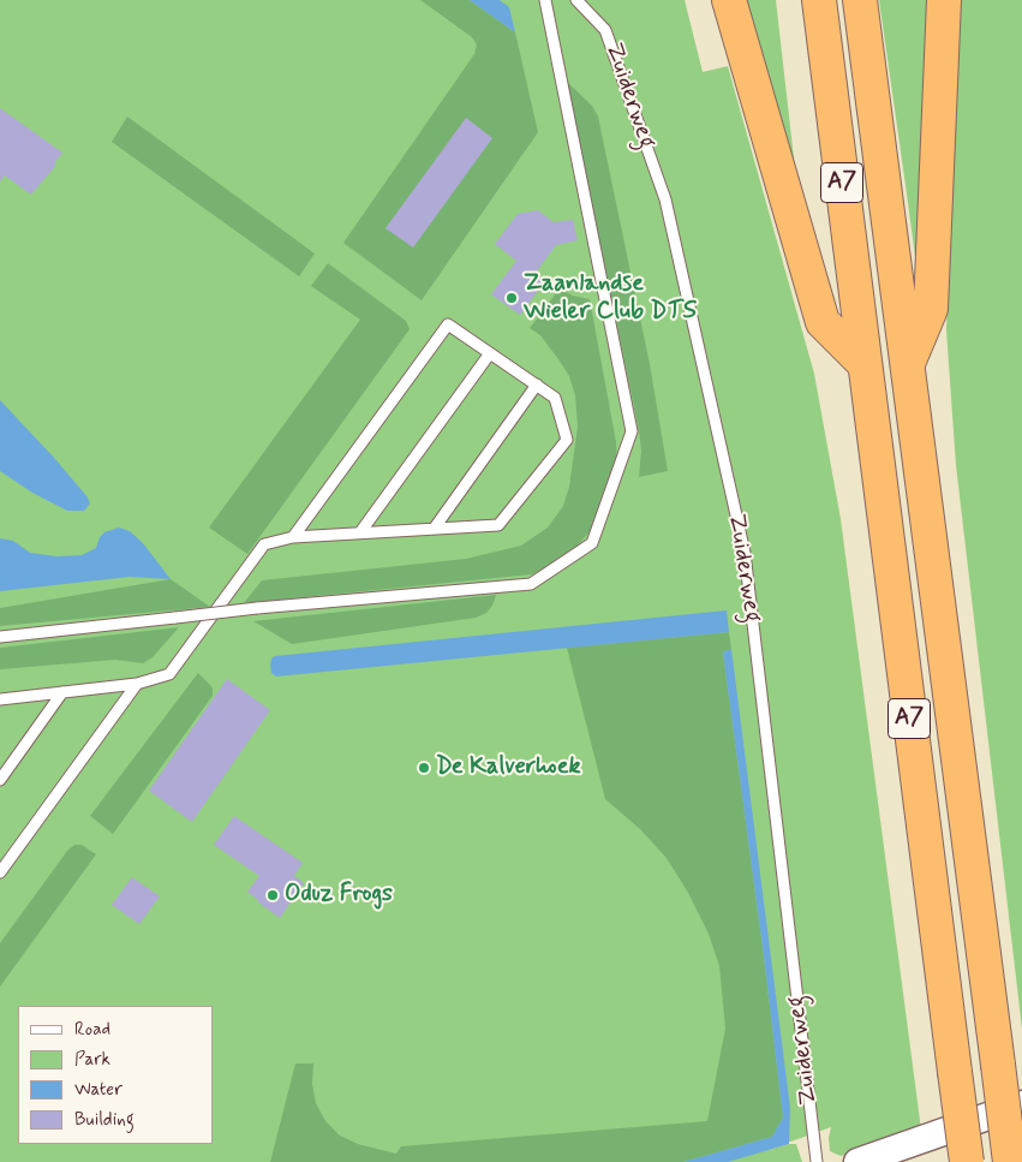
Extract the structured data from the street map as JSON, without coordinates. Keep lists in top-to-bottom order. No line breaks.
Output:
{"streets":{"highway":["A7"],"lane":["Zuiderweg"]},"places":["Zaanlandse Wieler Club DTS","De Kalverhoek","Oduz Frogs"],"legend":["Road","Park","Water","Building"]}
